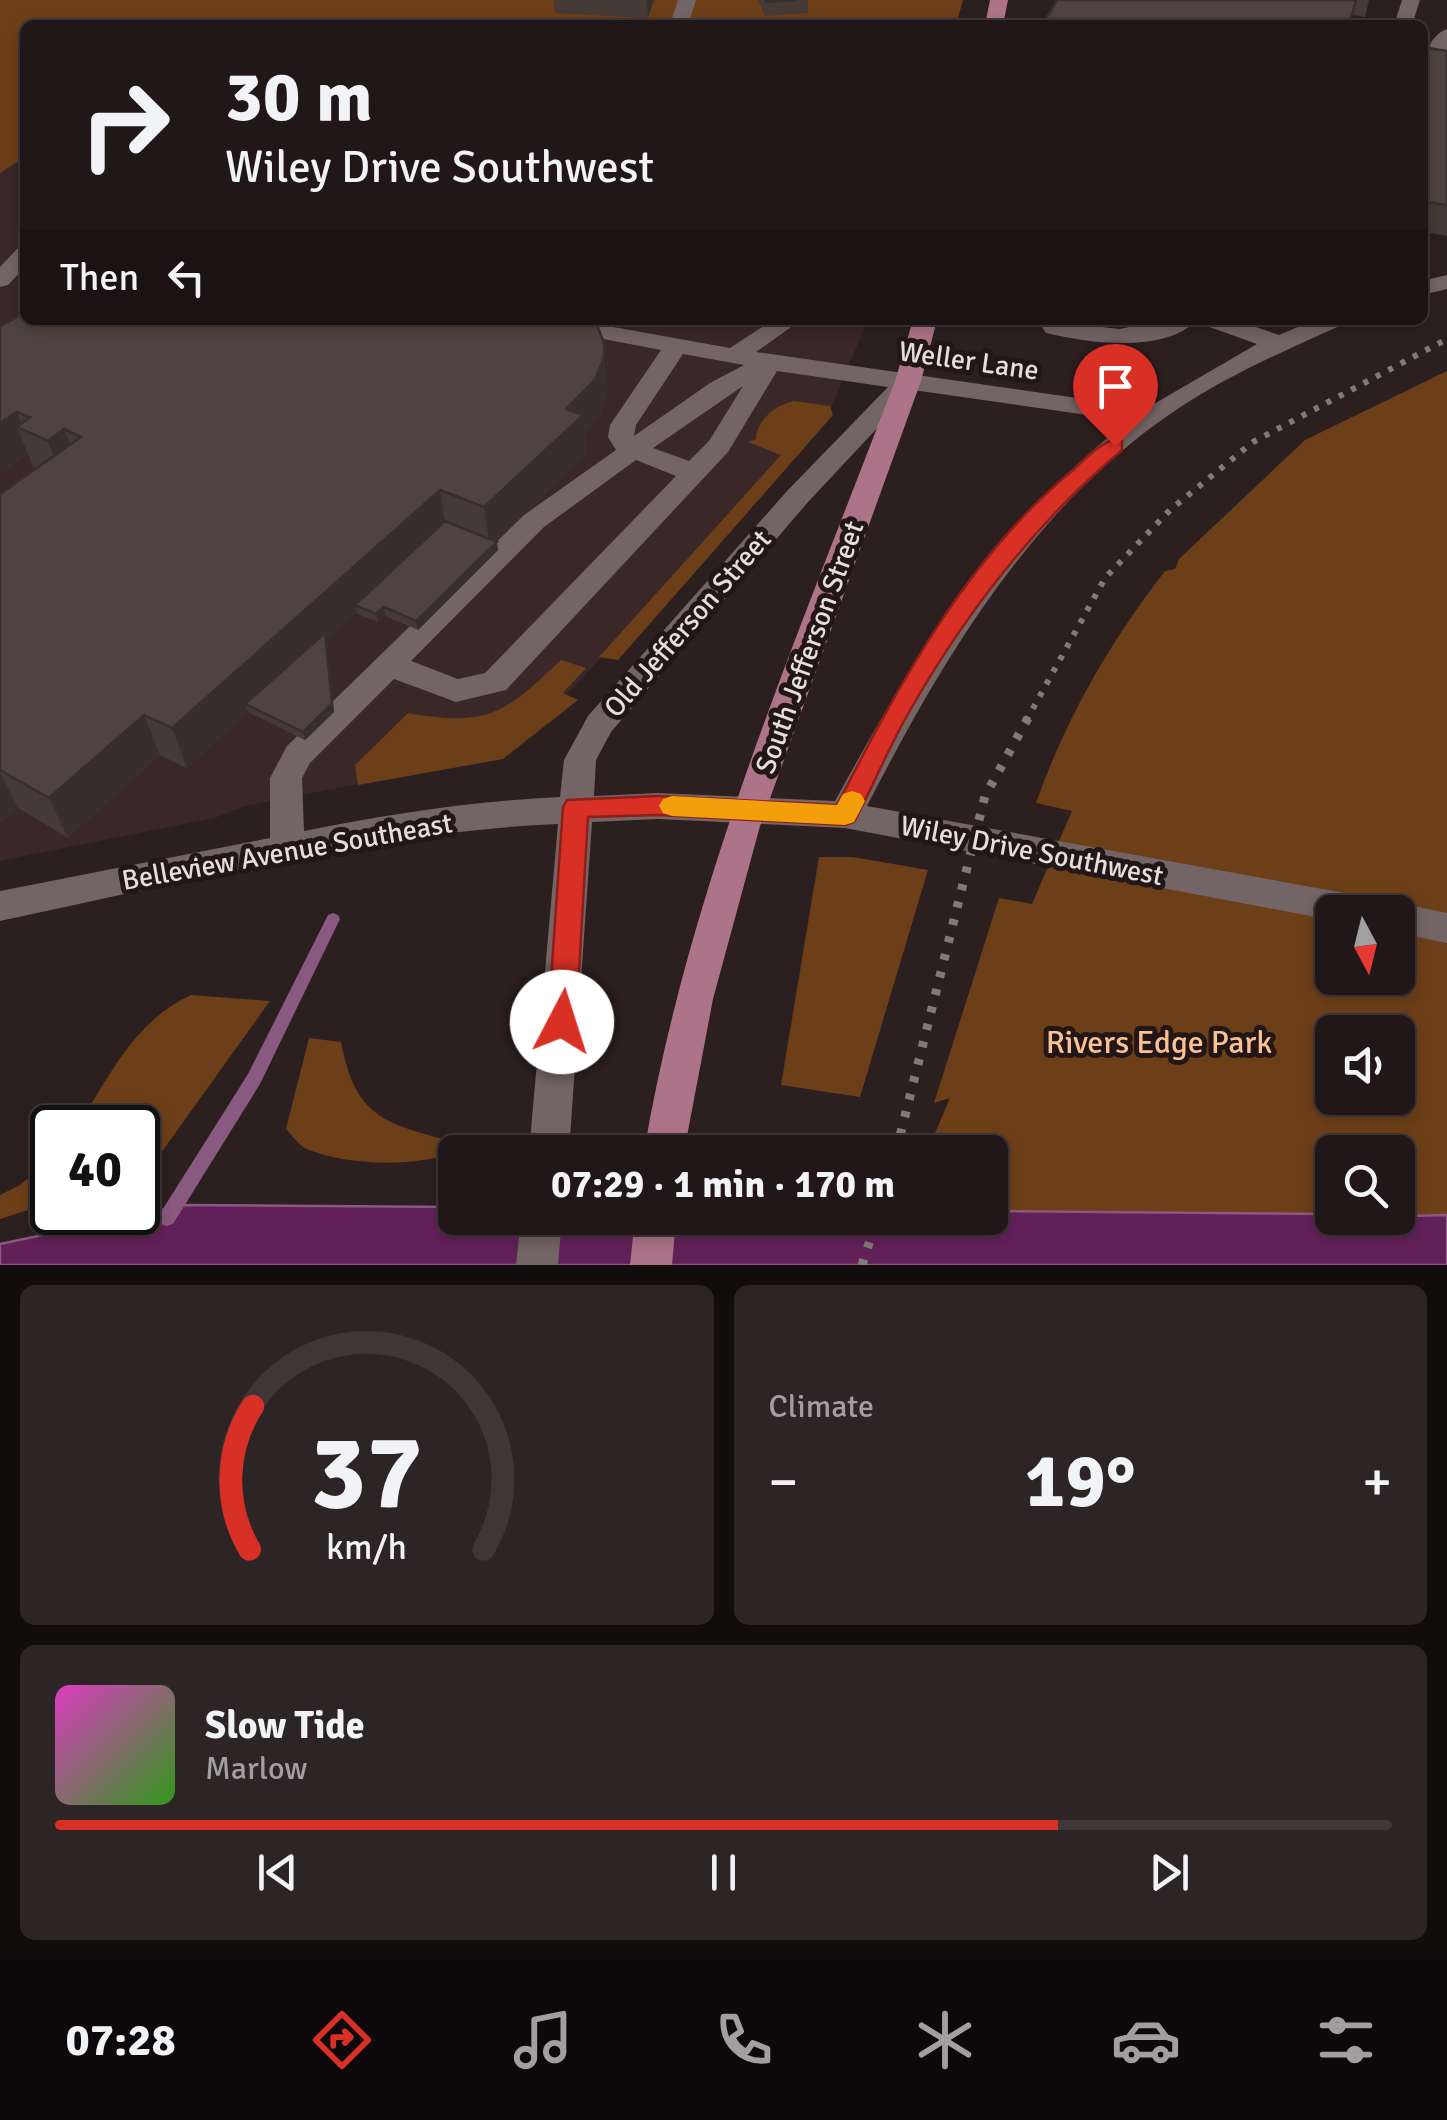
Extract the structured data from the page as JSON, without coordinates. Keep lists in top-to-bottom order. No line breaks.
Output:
{"streets":{"main road":["South Jefferson Street"],"street":["Weller Lane","Old Jefferson Street","Wiley Drive Southwest","Belleview Avenue Southeast"]},"crossings":[["Weller Lane","Old Jefferson Street"],["Weller Lane","South Jefferson Street"],["Old Jefferson Street","South Jefferson Street"],["Old Jefferson Street","Wiley Drive Southwest"],["Old Jefferson Street","Belleview Avenue Southeast"],["Wiley Drive Southwest","Belleview Avenue Southeast"]],"parks":["Rivers Edge Park"],"north":"bottom","page":{"turn":["30 m","Wiley Drive Southwest"],"then":"Then","limit":"40","trip":"07:29 · 1 min · 170 m","tile":"Climate","heat":["−","19°","+"],"song":["Slow Tide","Marlow"],"tabs":"07:28","gauge":["37","km/h"]}}
